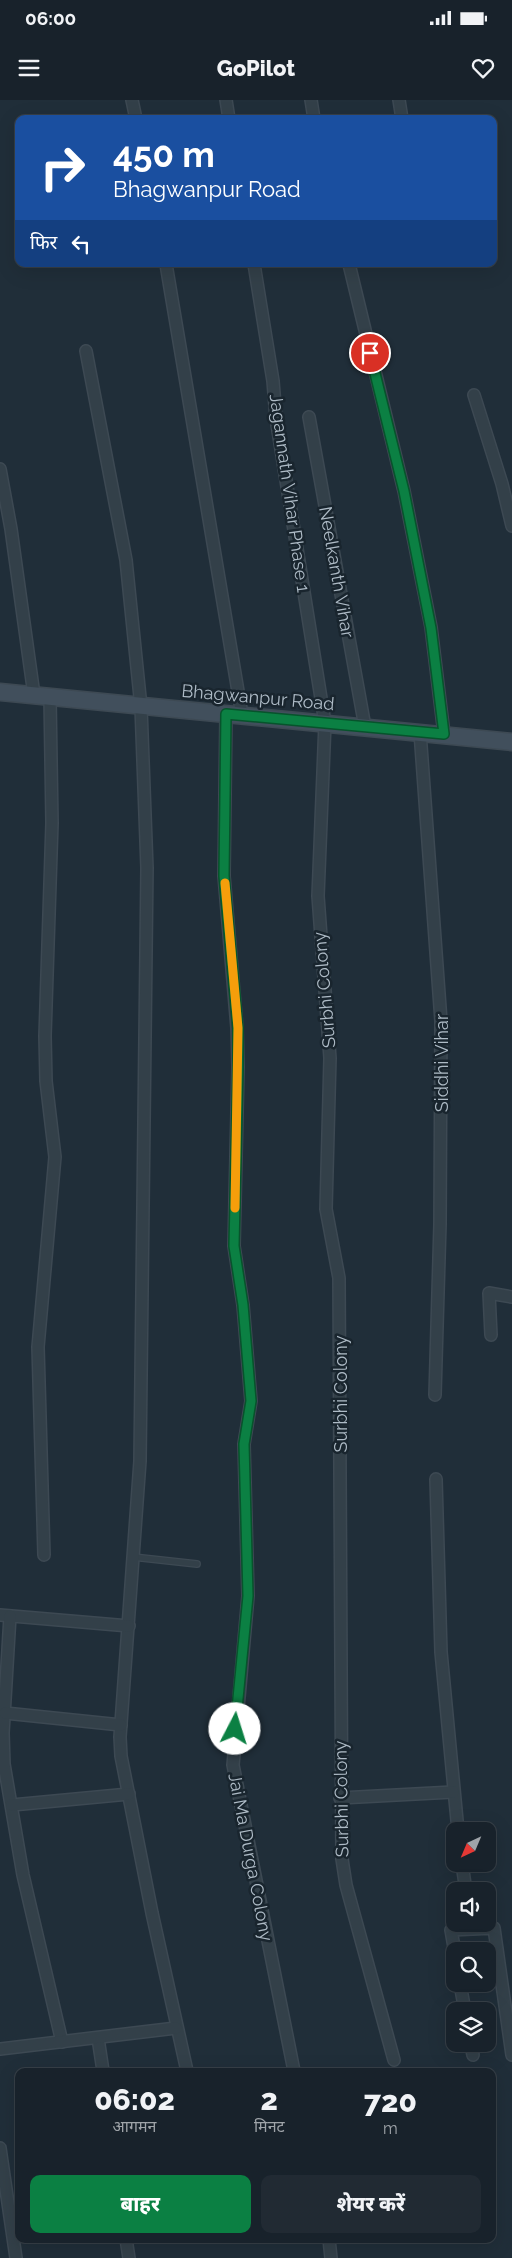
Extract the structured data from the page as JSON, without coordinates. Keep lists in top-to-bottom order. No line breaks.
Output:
{"streets":{"street":["Jagannath Vihar Phase 1","Neelkanth Vihar","Bhagwanpur Road","Surbhi Colony","Siddhi Vihar","Jai Ma Durga Colony"]},"crossings":[["Jagannath Vihar Phase 1","Bhagwanpur Road"],["Jagannath Vihar Phase 1","Surbhi Colony"],["Neelkanth Vihar","Bhagwanpur Road"],["Bhagwanpur Road","Surbhi Colony"],["Bhagwanpur Road","Siddhi Vihar"],["Bhagwanpur Road","Jai Ma Durga Colony"]],"north":"bottom left","page":{"status":"06:00","header":"GoPilot","turn":["450 m","Bhagwanpur Road"],"then":"फिर","eta":["06:02","आगमन","2","मिनट","720","m"],"buttons":["बाहर","शेयर करें"]}}
